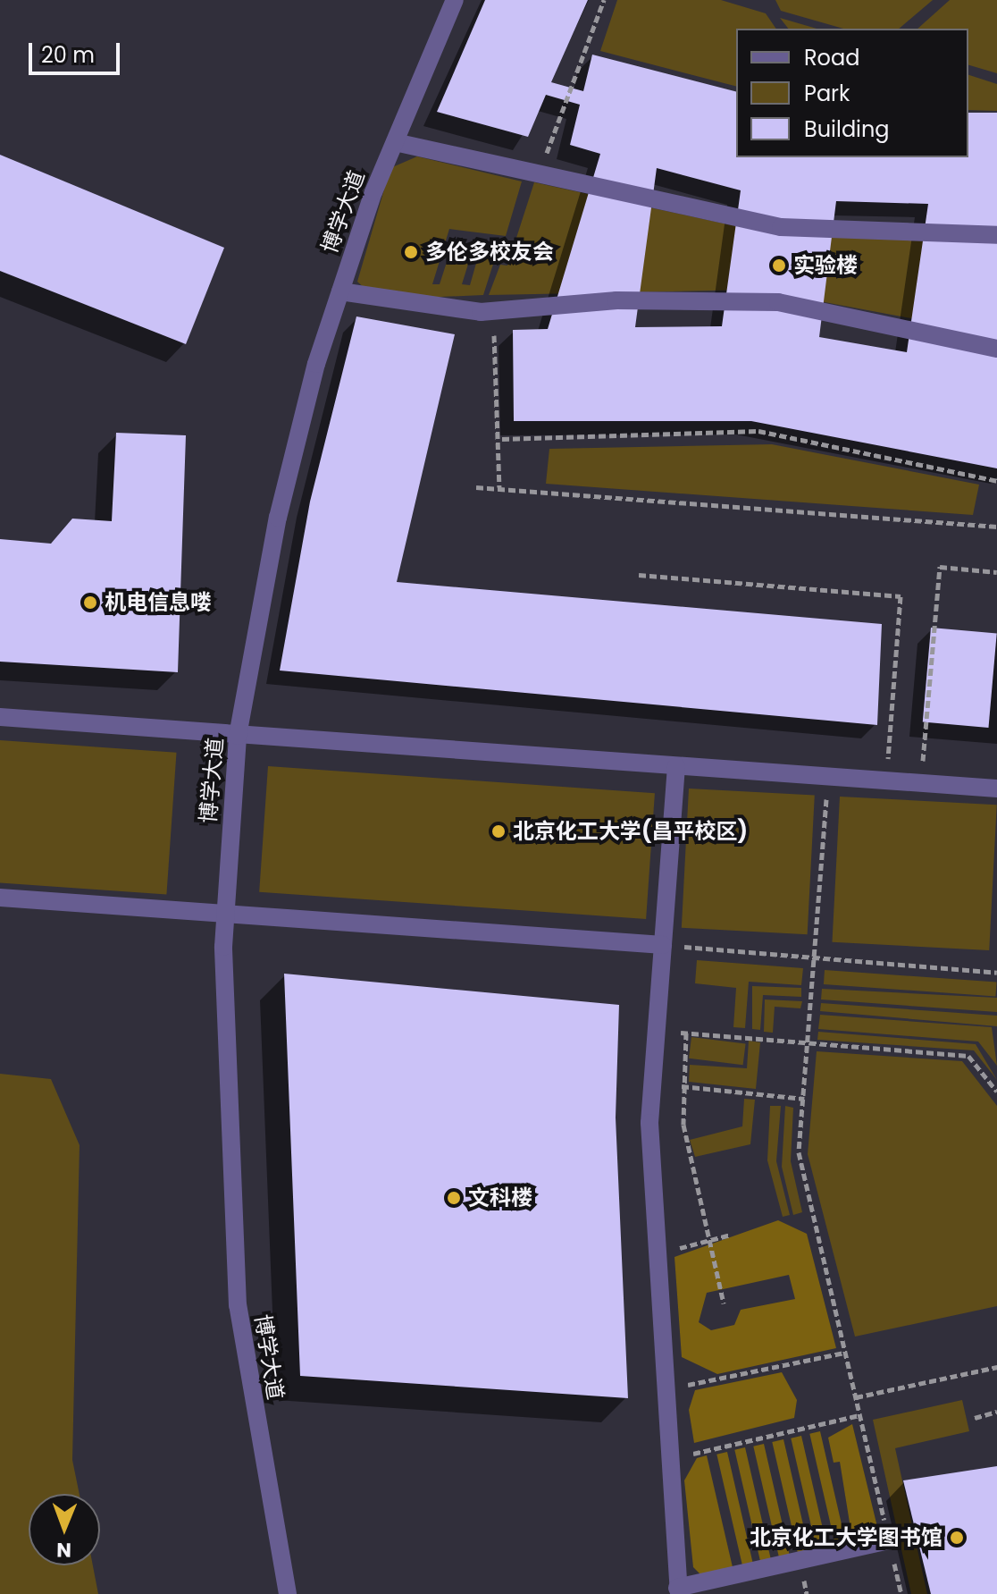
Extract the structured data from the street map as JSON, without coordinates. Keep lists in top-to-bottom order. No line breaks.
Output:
{"streets":{"street":["博学大道"]},"places":["多伦多校友会","实验楼","机电信息喽","北京化工大学(昌平校区)","文科楼","北京化工大学图书馆"],"legend":["Road","Park","Building"],"scale_bar":"20 m","north":"bottom"}
